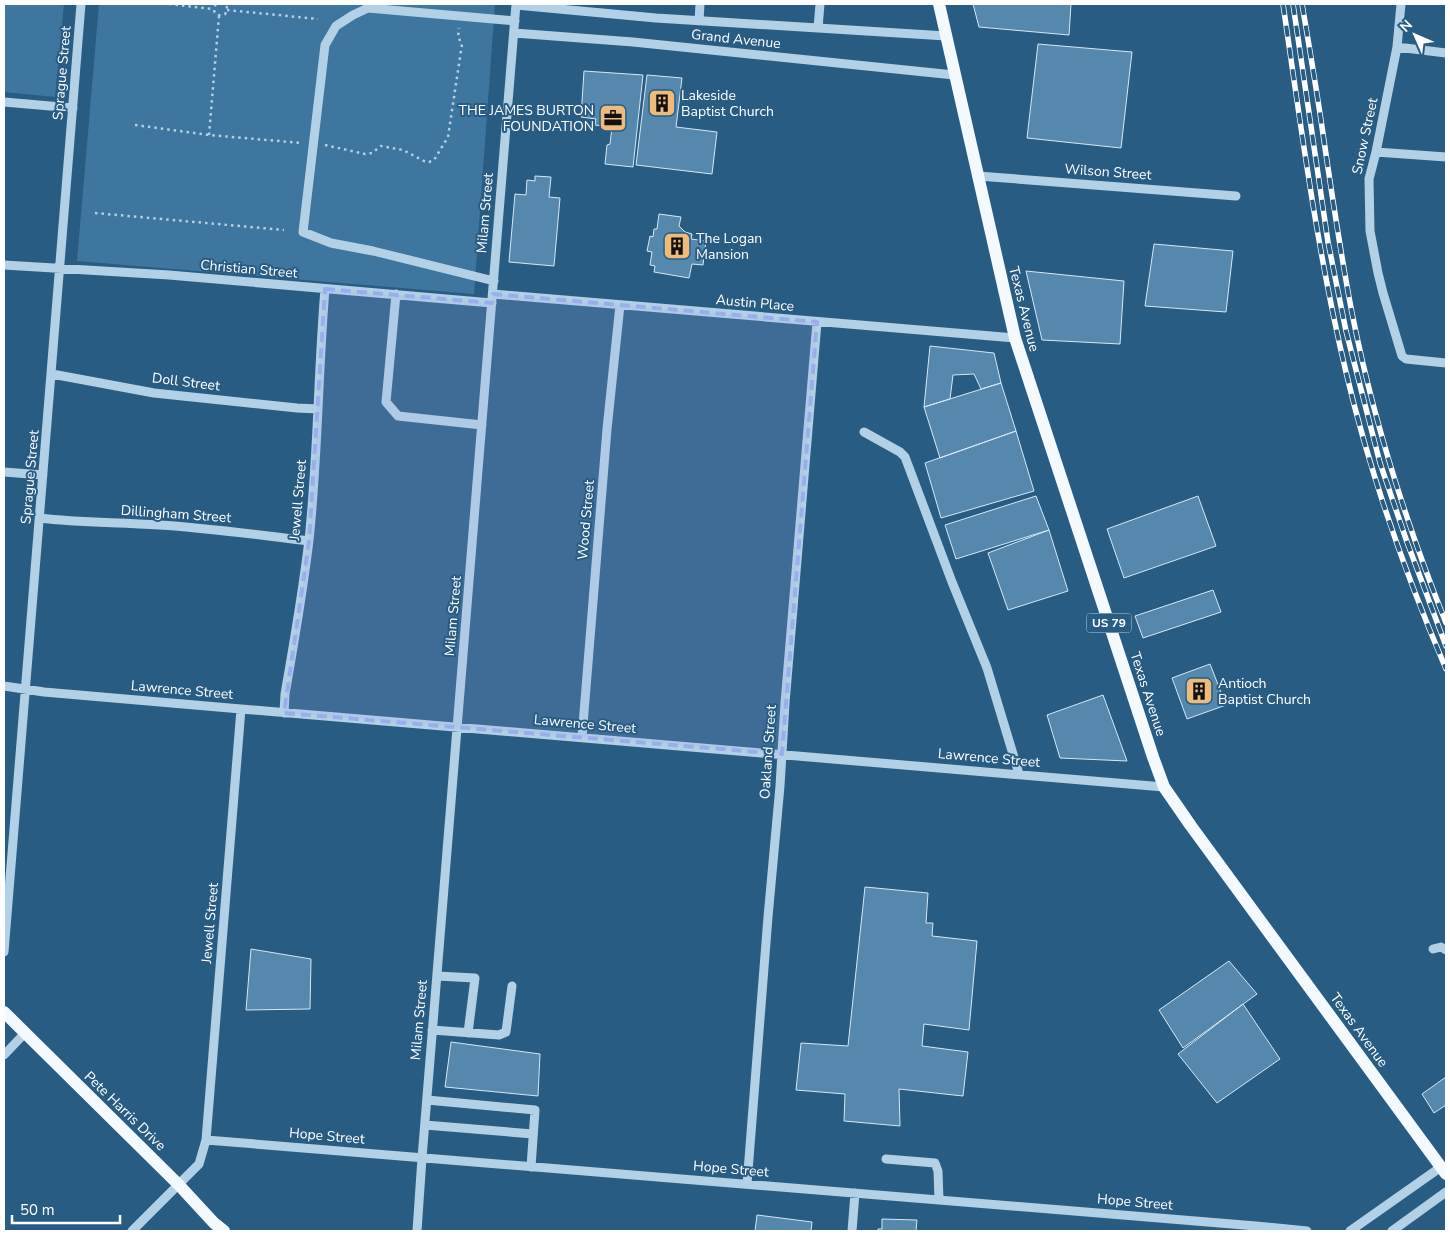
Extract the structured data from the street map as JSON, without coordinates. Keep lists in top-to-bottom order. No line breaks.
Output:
{"streets":{"main road":["Texas Avenue","US 79","Pete Harris Drive"],"street":["Grand Avenue","Sprague Street","Snow Street","Wilson Street","Milam Street","Christian Street","Austin Place","Doll Street","Jewell Street","Dillingham Street","Wood Street","Lawrence Street","Oakland Street","Hope Street"]},"crossings":[["Grand Avenue","Milam Street"],["Grand Avenue","Texas Avenue"],["Sprague Street","Christian Street"],["Sprague Street","Doll Street"],["Sprague Street","Dillingham Street"],["Sprague Street","Lawrence Street"],["Wilson Street","Texas Avenue"],["Milam Street","Christian Street"],["Milam Street","Austin Place"],["Milam Street","Lawrence Street"],["Milam Street","Hope Street"],["Christian Street","Austin Place"],["Christian Street","Jewell Street"],["Austin Place","Texas Avenue"],["Austin Place","Wood Street"],["Austin Place","Oakland Street"],["Texas Avenue","Lawrence Street"],["Doll Street","Jewell Street"],["Jewell Street","Dillingham Street"],["Jewell Street","Lawrence Street"],["Jewell Street","Hope Street"],["Wood Street","Lawrence Street"],["Lawrence Street","Oakland Street"],["Oakland Street","Hope Street"]],"places":{"building":["Lakeside Baptist Church","The Logan Mansion","Antioch Baptist Church"],"office":["THE JAMES BURTON FOUNDATION"]},"scale_bar":"50 m","north":"top left"}
